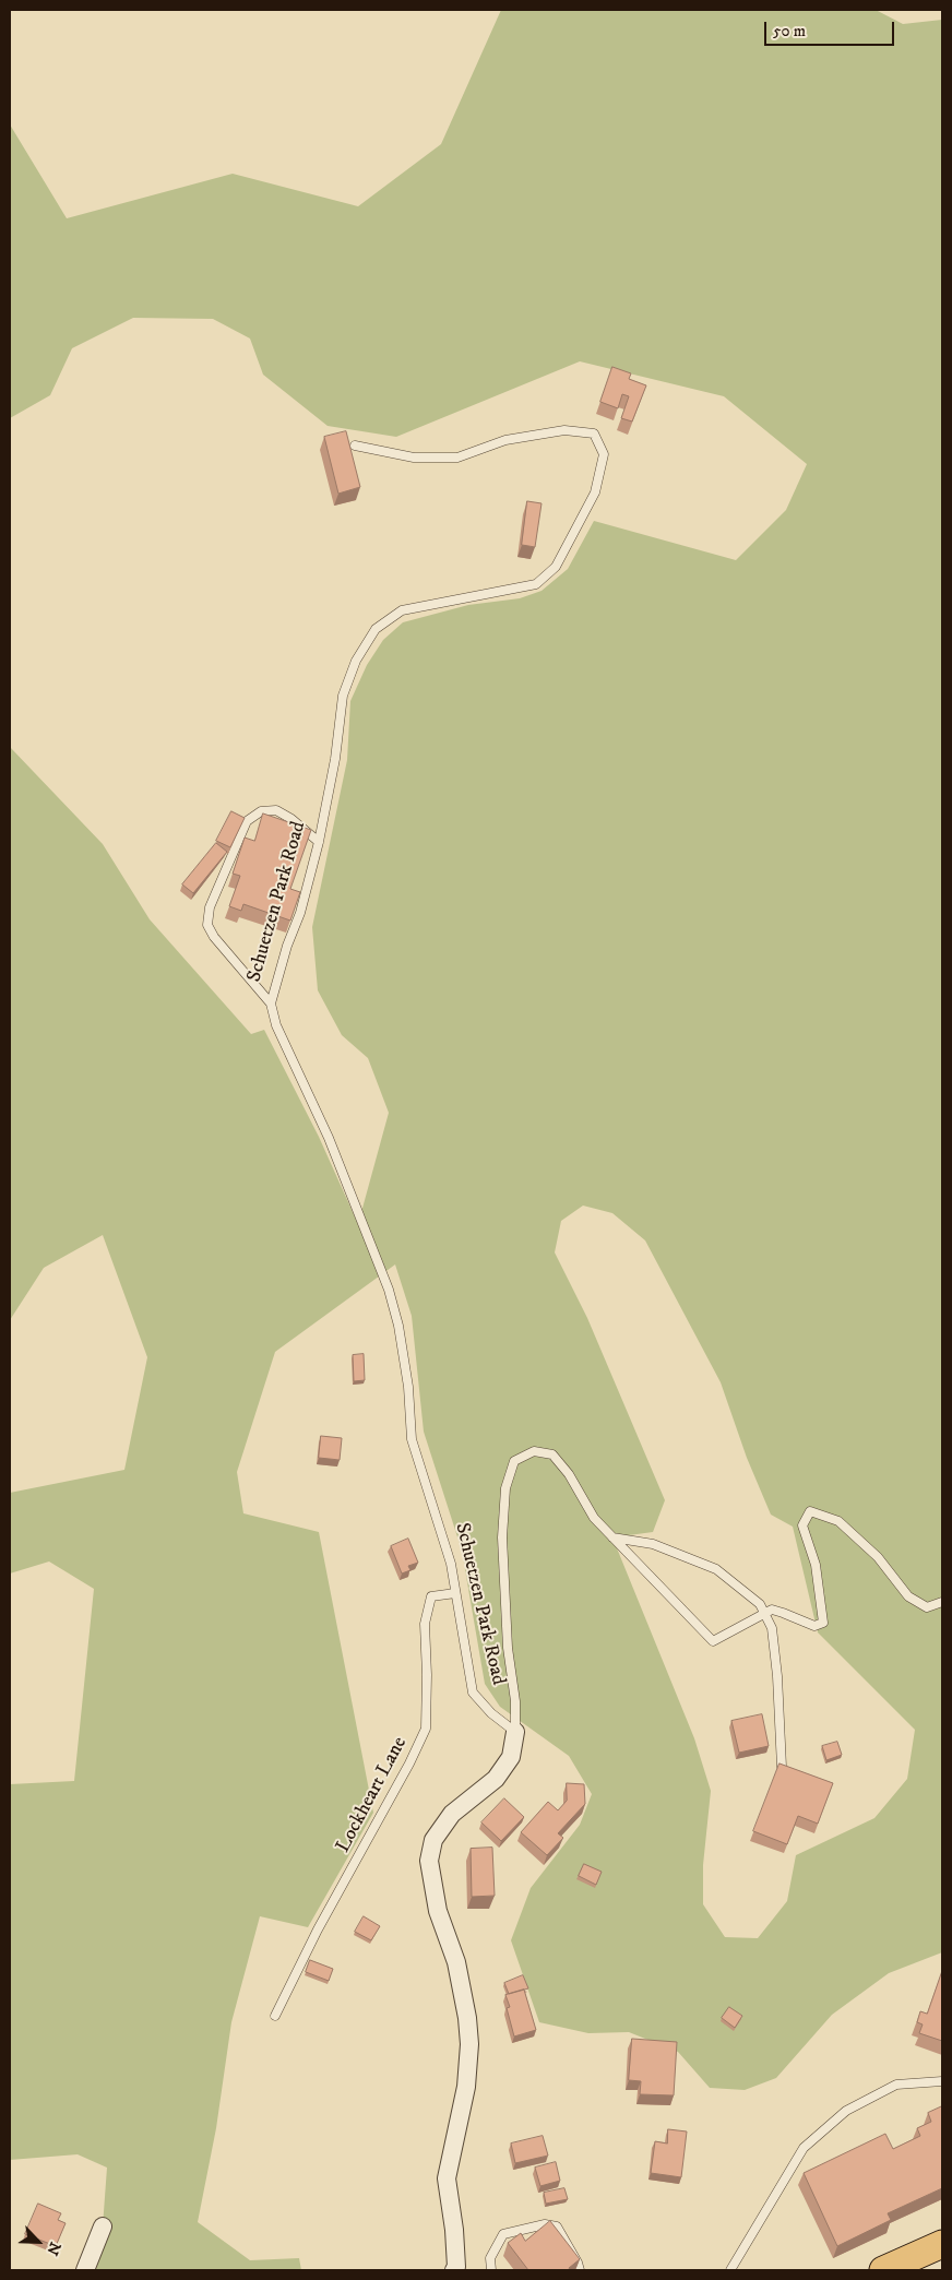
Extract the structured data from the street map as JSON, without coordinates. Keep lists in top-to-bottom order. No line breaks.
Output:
{"streets":{"street":["Schuetzen Park Road"],"lane":["Lockheart Lane"]},"crossings":[["Schuetzen Park Road","Lockheart Lane"]],"scale_bar":"50 m","north":"bottom right"}
